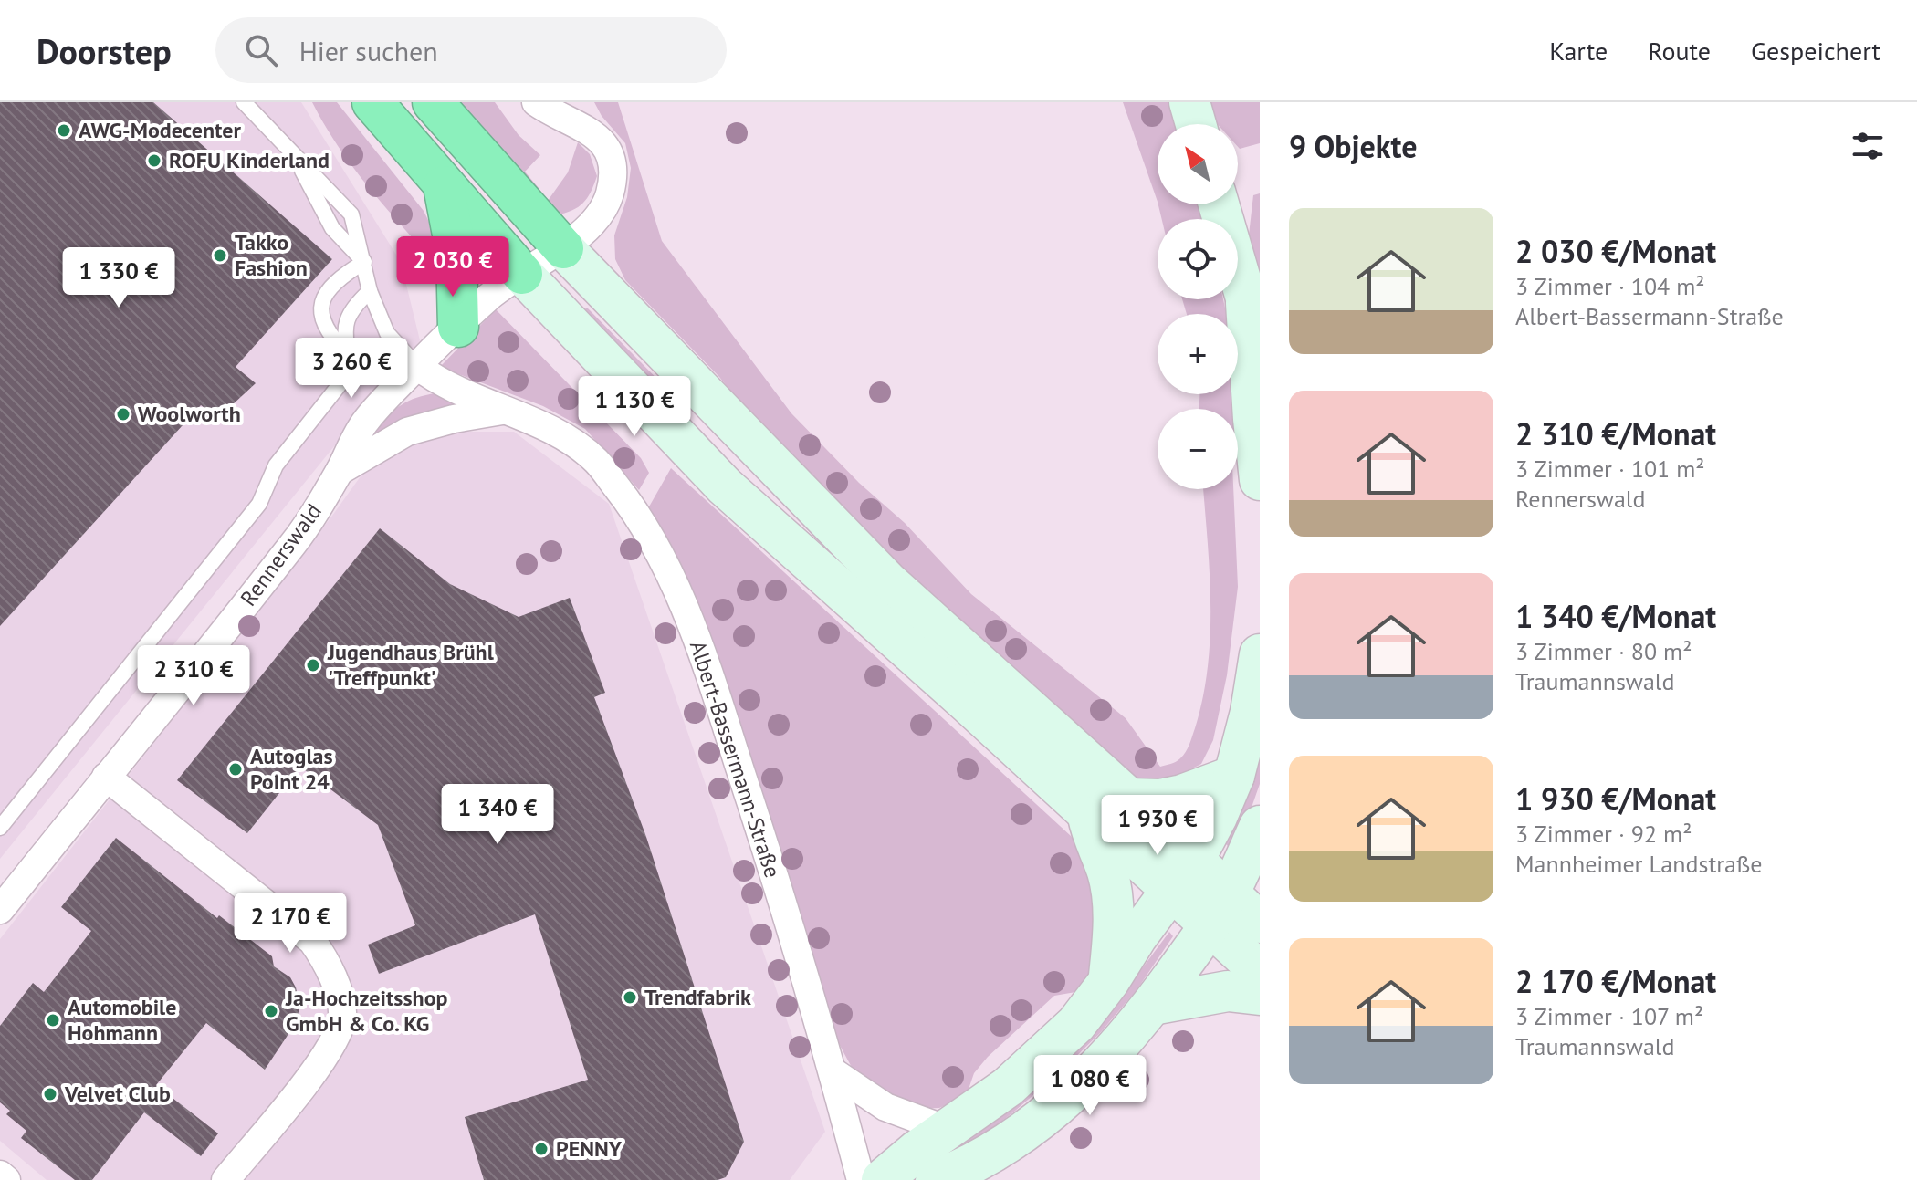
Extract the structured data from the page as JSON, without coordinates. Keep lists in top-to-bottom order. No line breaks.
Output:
{"streets":{"street":["Rennerswald","Albert-Bassermann-Straße"]},"crossings":[["Rennerswald","Albert-Bassermann-Straße"]],"places":["AWG-Modecenter","ROFU Kinderland","Takko Fashion","Woolworth","Jugendhaus Brühl 'Treffpunkt'","Autoglas Point 24","Trendfabrik","Ja-Hochzeitsshop GmbH & Co. KG","Automobile Hohmann","Velvet Club","PENNY"],"north":"top left","page":{"header":"Doorstep","search":"Hier suchen","nav":["Karte","Route","Gespeichert"],"heading":"9 Objekte","map_buttons":["+","−"],"list":[{"name":"2 030 €/Monat","note":"3 Zimmer · 104 m² · Albert-Bassermann-Straße"},{"name":"2 310 €/Monat","note":"3 Zimmer · 101 m² · Rennerswald"},{"name":"1 340 €/Monat","note":"3 Zimmer · 80 m² · Traumannswald"},{"name":"1 930 €/Monat","note":"3 Zimmer · 92 m² · Mannheimer Landstraße"},{"name":"2 170 €/Monat","note":"3 Zimmer · 107 m² · Traumannswald"}],"price":["2 030 €","1 330 €","3 260 €","1 130 €","2 310 €","1 340 €","1 930 €","2 170 €","1 080 €"]}}
